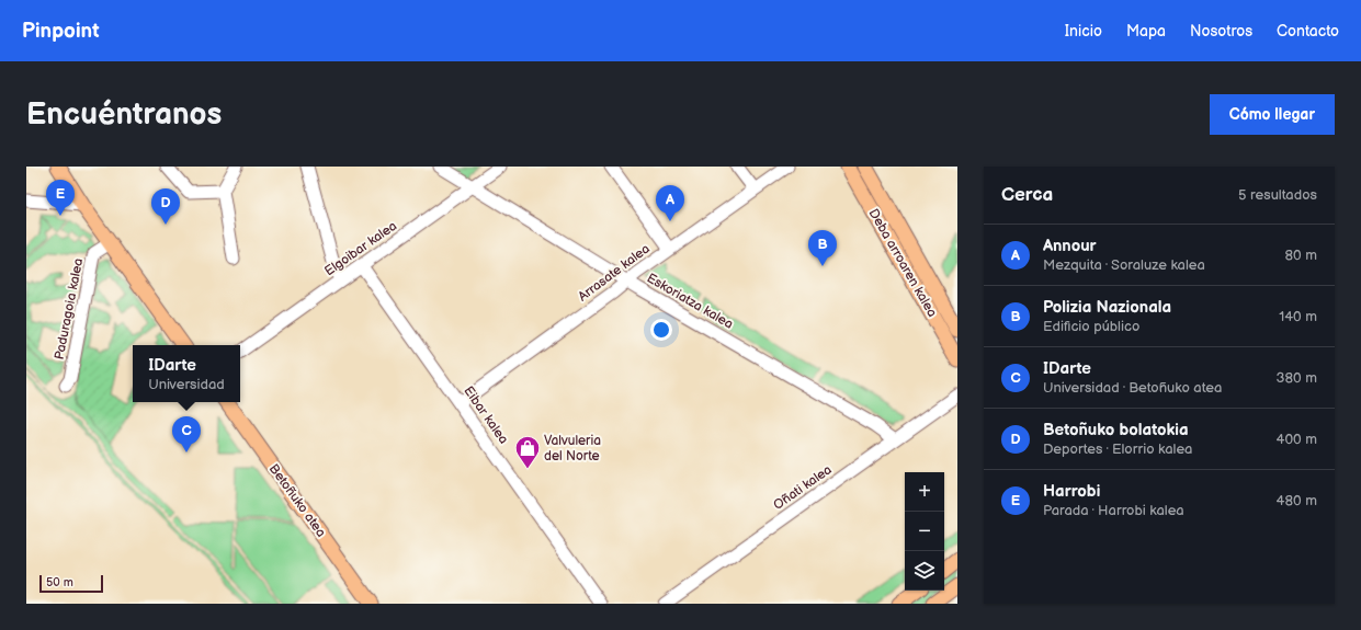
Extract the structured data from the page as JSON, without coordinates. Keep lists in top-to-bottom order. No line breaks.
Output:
{"streets":{"main road":["Deba arroaren kalea","Betoñuko atea"],"street":["Elgoibar kalea","Arrasate kalea","Eskoriatza kalea","Paduragoia kalea","Eibar kalea","Oñati kalea"]},"crossings":[["Elgoibar kalea","Eskoriatza kalea"],["Elgoibar kalea","Eibar kalea"],["Arrasate kalea","Eskoriatza kalea"],["Arrasate kalea","Eibar kalea"],["Eskoriatza kalea","Oñati kalea"]],"places":{"shop":["Valvuleria del Norte"]},"scale_bar":"50 m","page":{"header":"Pinpoint","nav":["Inicio","Mapa","Nosotros","Contacto"],"buttons":"Cómo llegar","title":"Encuéntranos","heading":["Cerca","5 resultados"],"pins":["E","A","D","B","C"],"list":[{"mark":"A","name":"Annour","note":"Mezquita · Soraluze kalea","value":"80 m"},{"mark":"B","name":"Polizia Nazionala","note":"Edificio público","value":"140 m"},{"mark":"C","name":"IDarte","note":"Universidad · Betoñuko atea","value":"380 m"},{"mark":"D","name":"Betoñuko bolatokia","note":"Deportes · Elorrio kalea","value":"400 m"},{"mark":"E","name":"Harrobi","note":"Parada · Harrobi kalea","value":"480 m"}],"popup":["IDarte","Universidad"],"map_buttons":["+","−"],"scale":"50 m"}}
